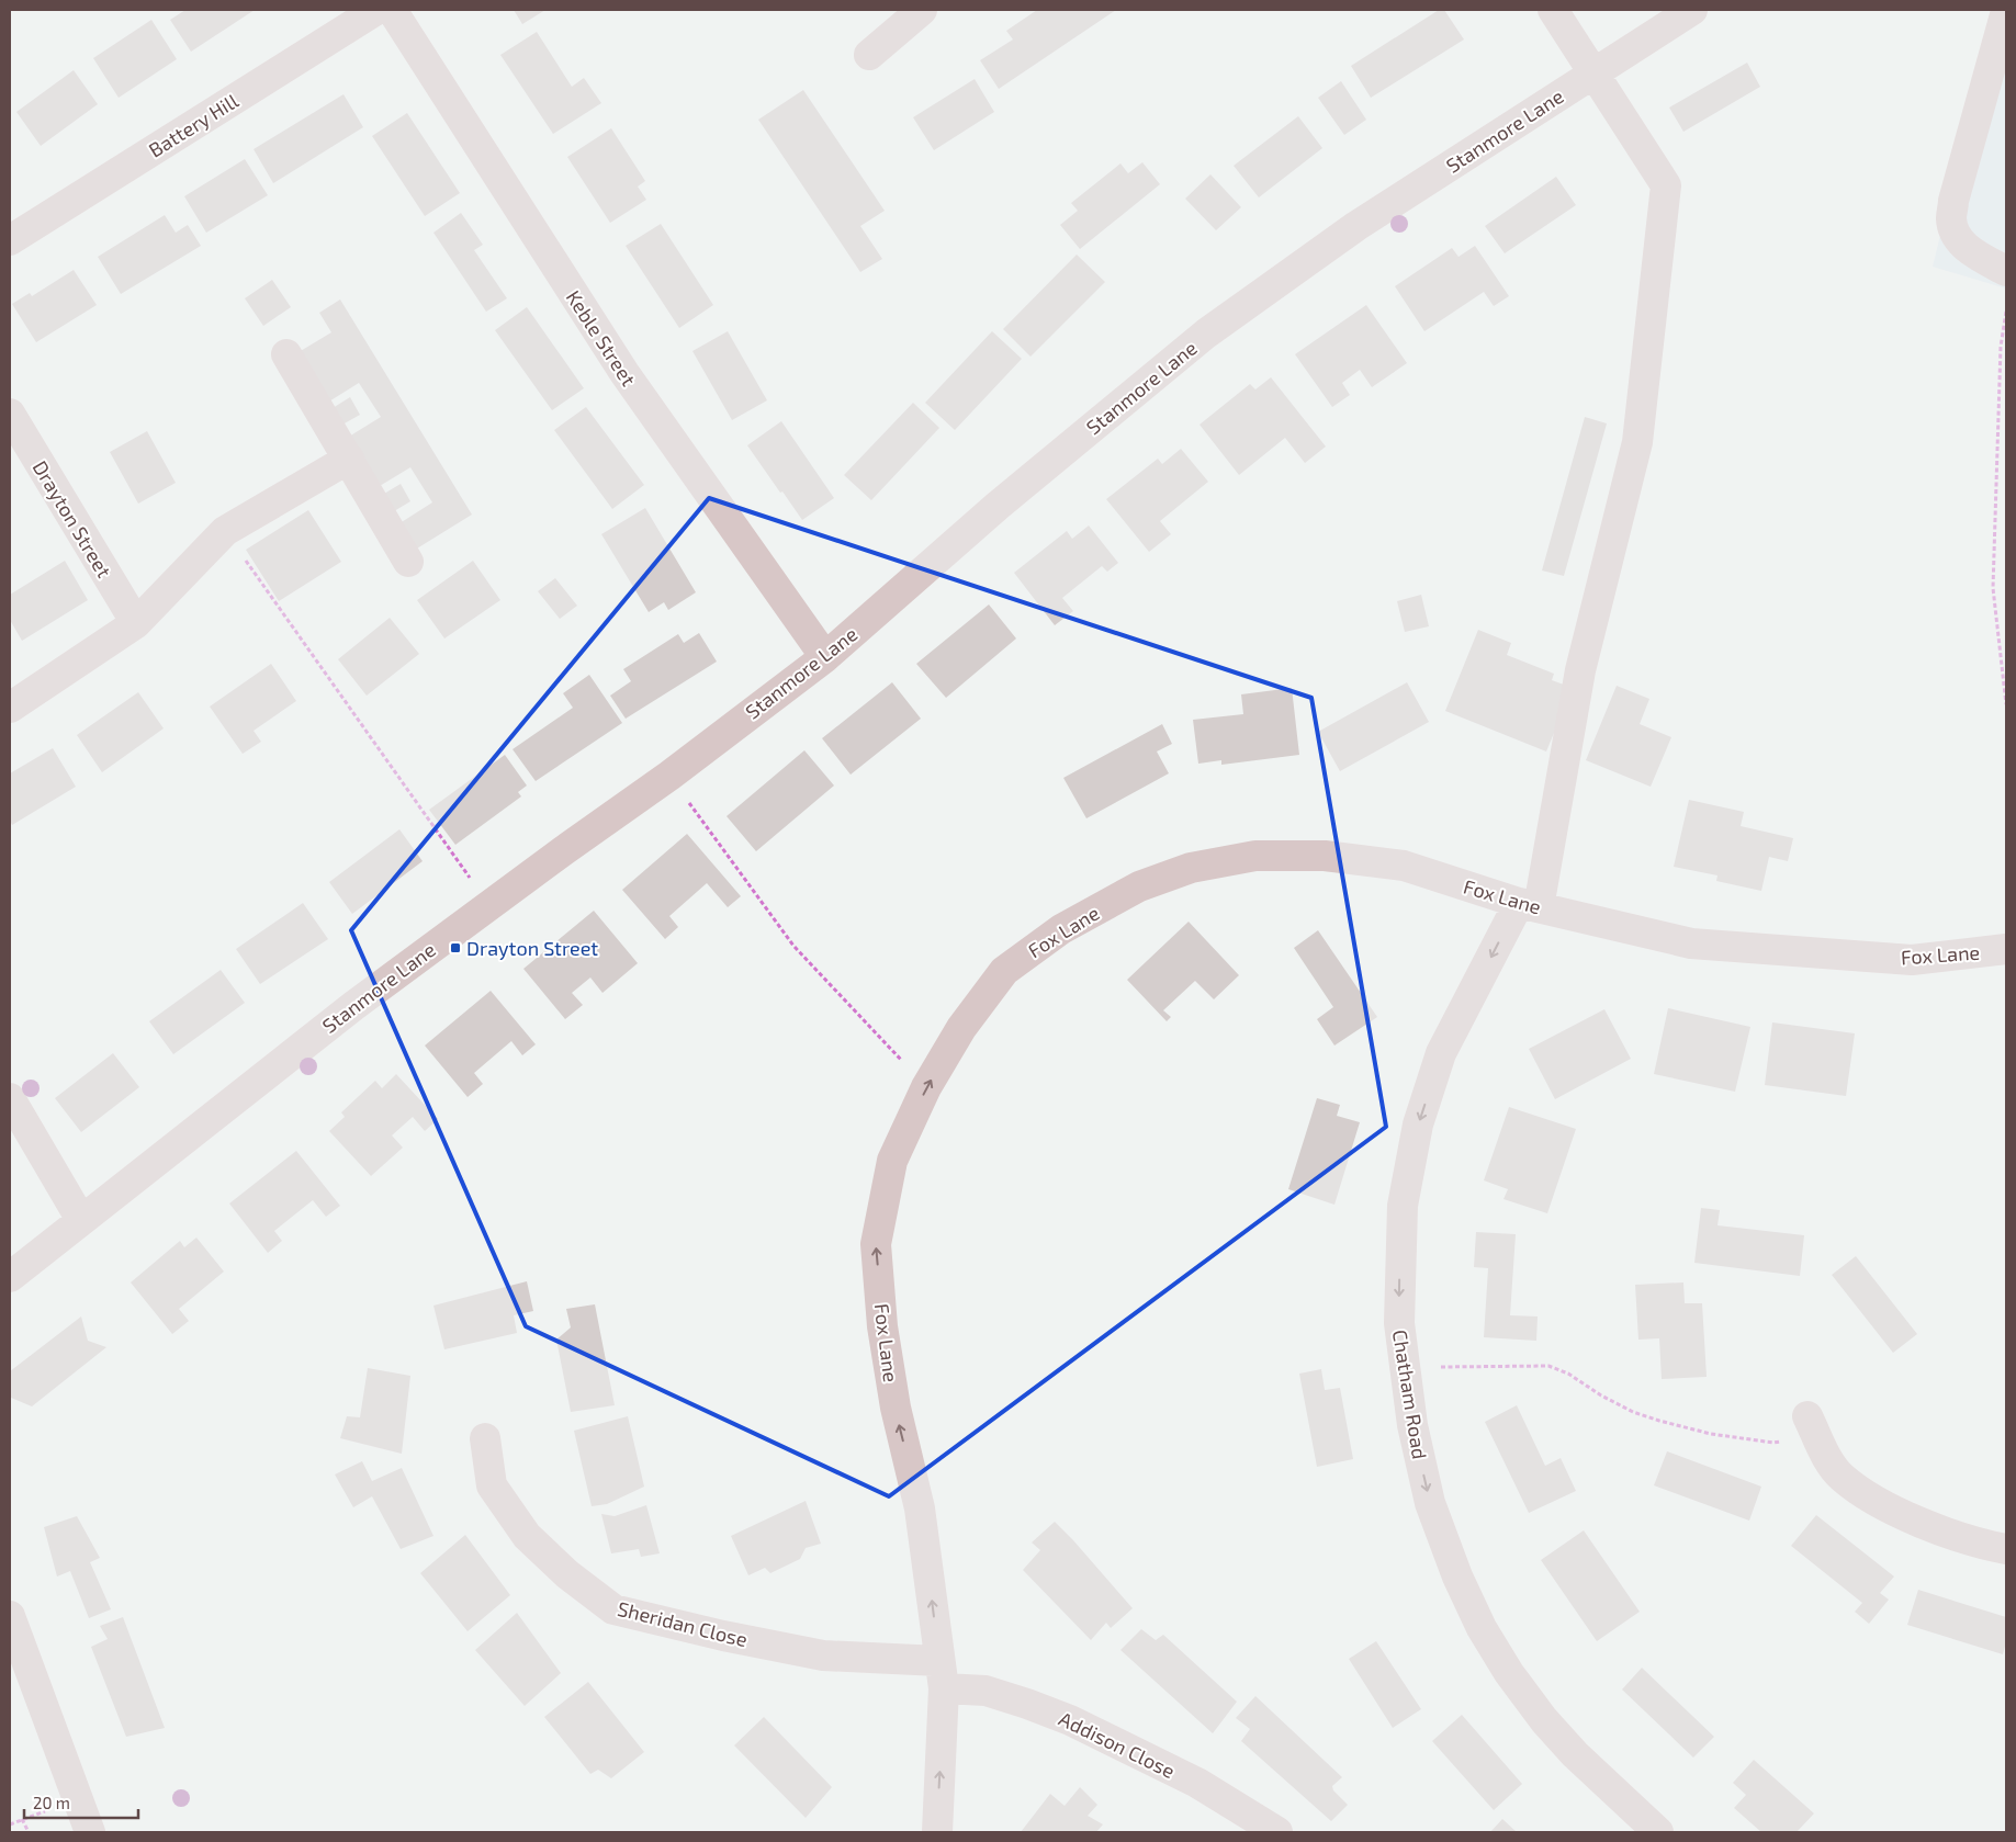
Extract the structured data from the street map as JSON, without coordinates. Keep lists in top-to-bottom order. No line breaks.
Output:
{"streets":{"street":["Battery Hill","Stanmore Lane","Keble Street","Drayton Street","Fox Lane","Chatham Road","Sheridan Close","Addison Close"]},"crossings":[["Stanmore Lane","Keble Street"],["Stanmore Lane","Chatham Road"],["Fox Lane","Chatham Road"],["Fox Lane","Sheridan Close"],["Fox Lane","Addison Close"],["Sheridan Close","Addison Close"]],"one_way":["Fox Lane","Chatham Road"],"places":{"transit":["Drayton Street"]},"scale_bar":"20 m"}
